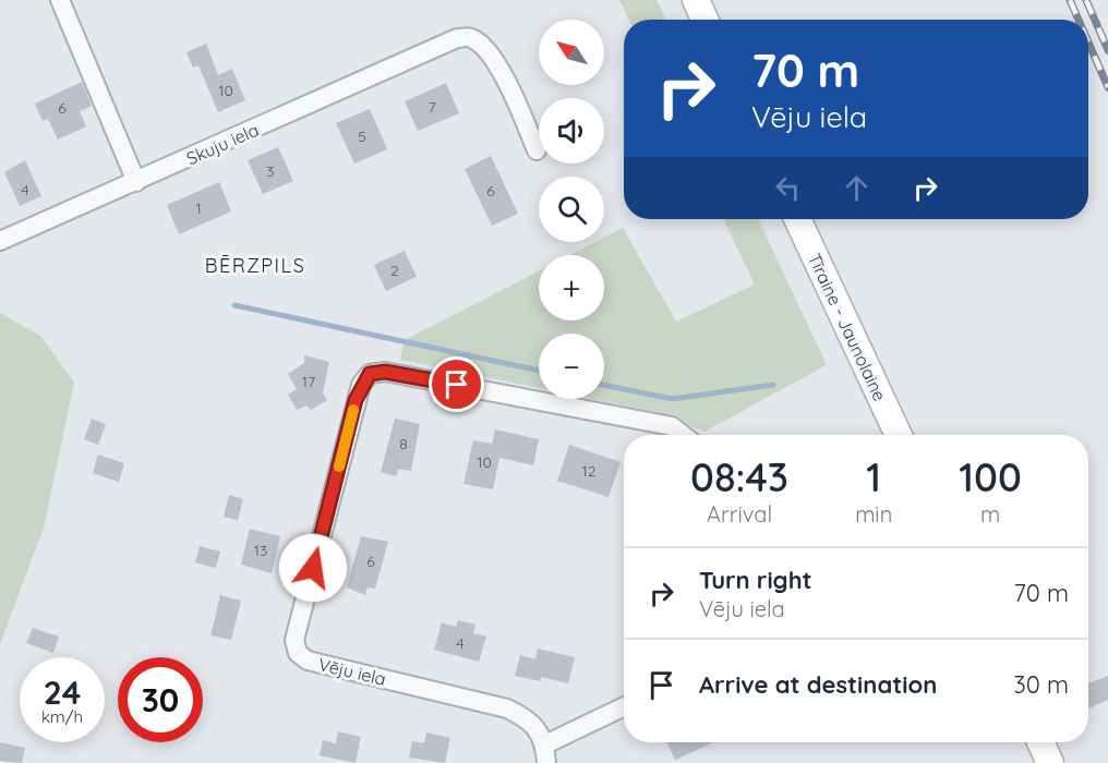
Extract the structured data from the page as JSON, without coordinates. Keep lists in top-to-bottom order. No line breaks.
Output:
{"streets":{"main road":["Tīraine - Jaunolaine"],"street":["Skuju iela","Vēju iela"]},"districts":["BĒRZPILS"],"house_numbers":["10","7","6","5","3","4","6","1","2","17","8","10","12","13","6","4"],"north":"top left","page":{"map_buttons":["+","−"],"turn":["70 m","Vēju iela"],"eta":["08:43","Arrival","1","min","100","m"],"list":[{"name":"Turn right","note":"Vēju iela","value":"70 m"},{"name":"Arrive at destination","value":"30 m"}],"speed":"24 km/h","limit":"30"}}
